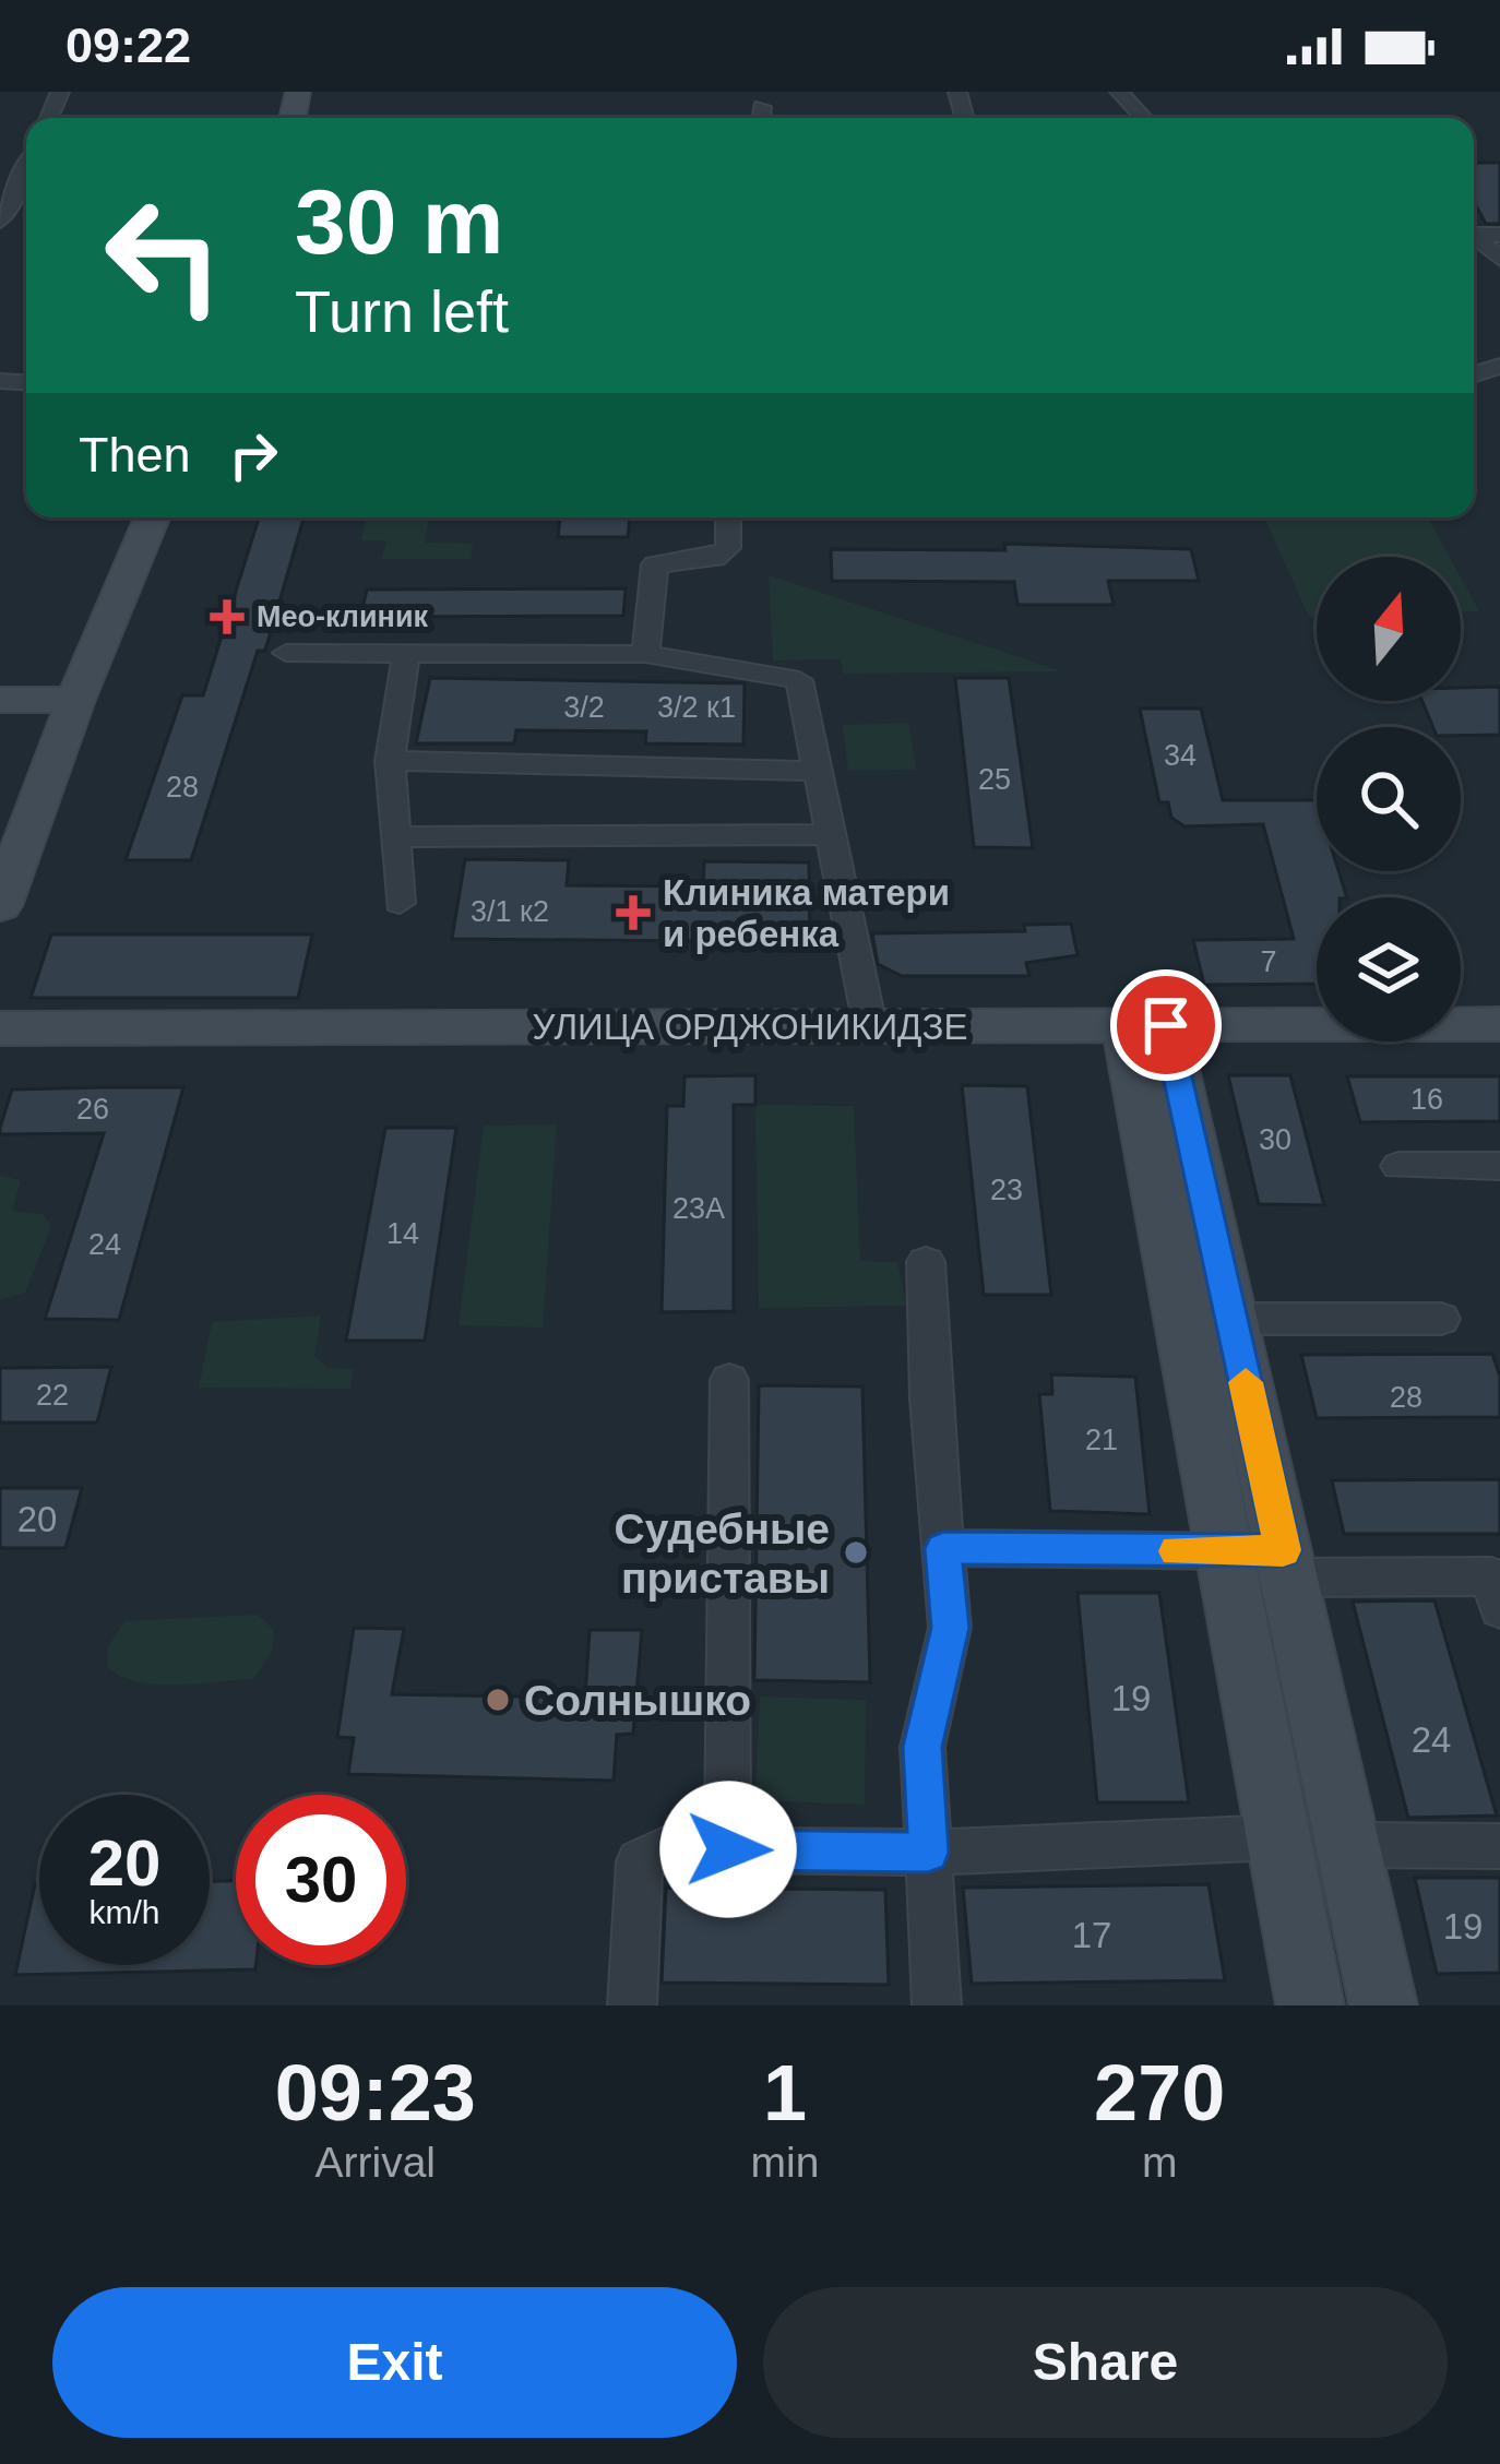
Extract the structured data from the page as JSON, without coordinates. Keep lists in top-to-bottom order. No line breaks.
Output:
{"streets":{"street":["УЛИЦА ОРДЖОНИКИДЗЕ"]},"places":{"health":["Мео-клиник","Клиника матери и ребенка"],"other":["Судебные приставы","Солнышко"]},"house_numbers":["3/2","3/2 к1","34","25","28","3/1 к2","7","16","26","30","23","23А","14","24","22","28","21","20","19","24","19","17"],"north":"top","page":{"status":"09:22","turn":["30 m","Turn left"],"then":"Then","speed":"20 km/h","limit":"30","eta":["09:23","Arrival","1","min","270","m"],"buttons":["Exit","Share"]}}
